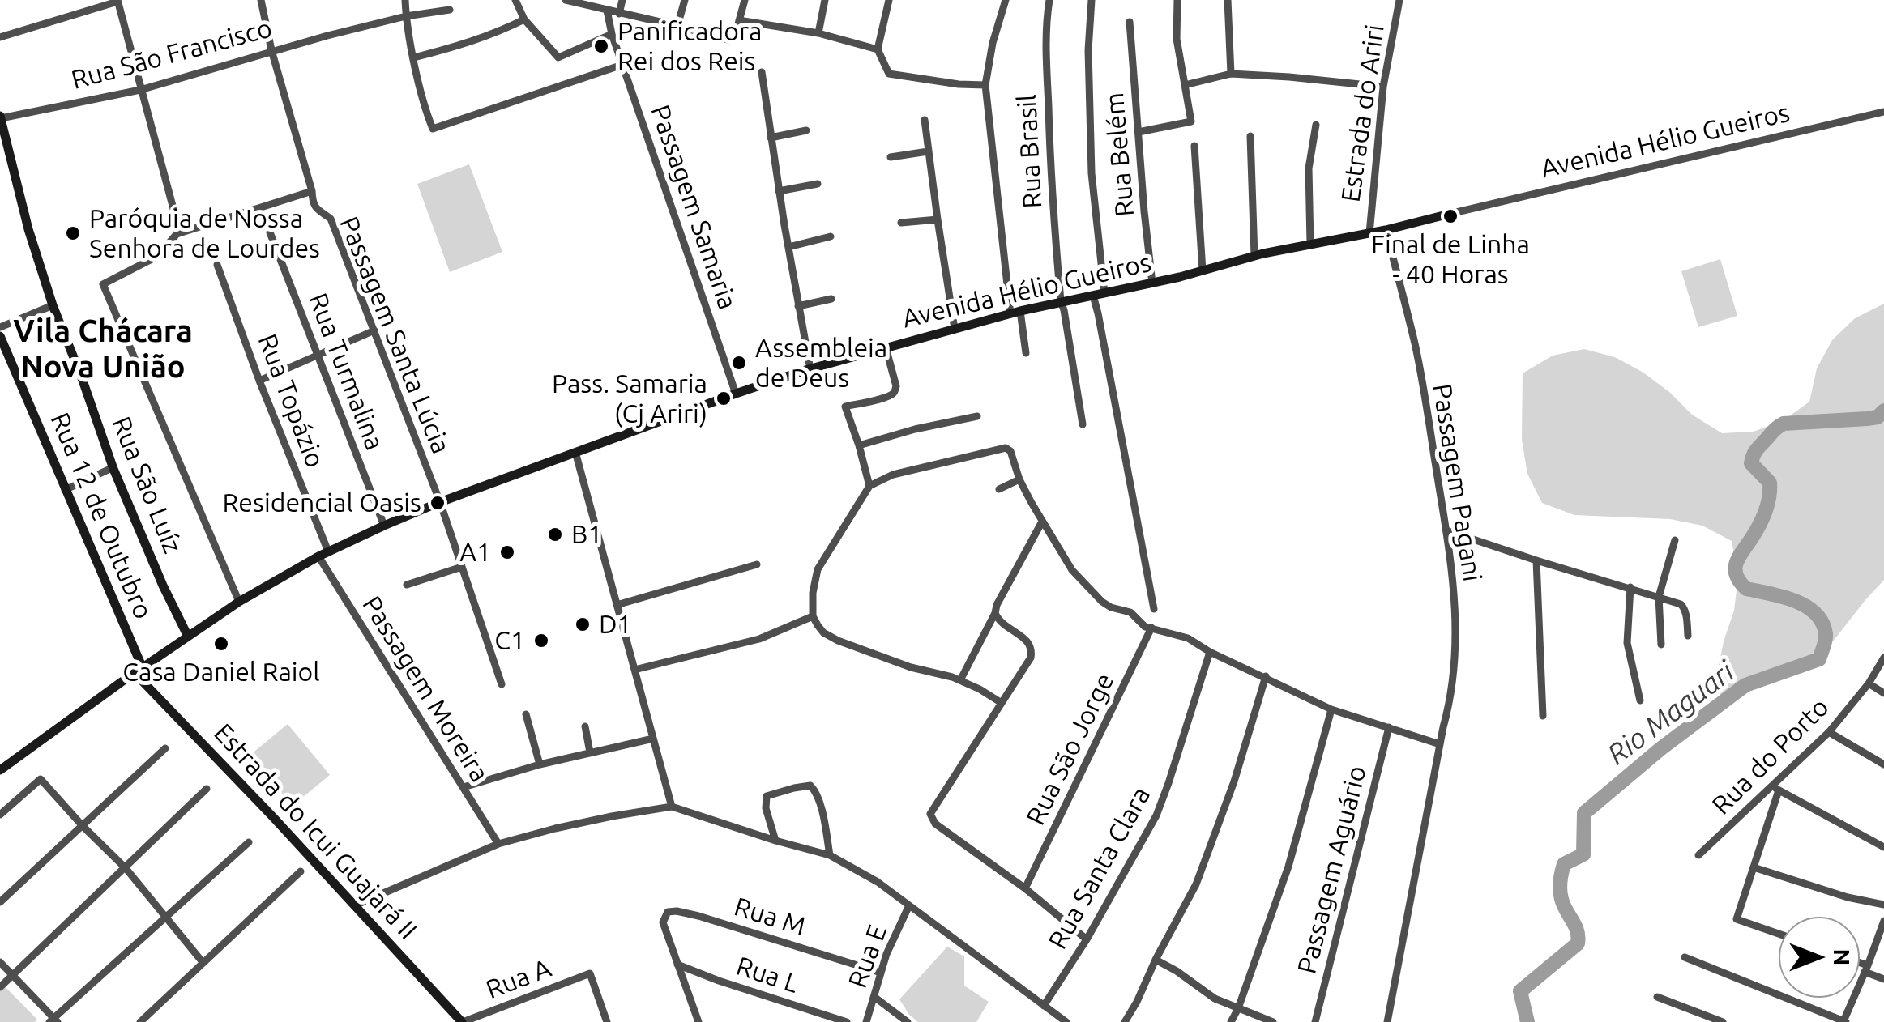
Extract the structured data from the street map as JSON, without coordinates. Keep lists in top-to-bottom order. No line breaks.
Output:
{"streets":{"main road":["Avenida Hélio Gueiros","Rua São Luíz","Rua 12 de Outubro","Estrada do Icui Guajará II"],"street":["Rua São Francisco","Estrada do Ariri","Rua Brasil","Rua Belém","Passagem Samaria","Passagem Santa Lúcia","Rua Turmalina","Rua Topázio","Passagem Pagani","Passagem Moreira","Rua São Jorge","Rua do Porto","Rua Santa Clara","Passagem Aguário","Rua M","Rua E","Rua L","Rua A"]},"crossings":[["Rua São Francisco","Passagem Santa Lúcia"],["Rua São Francisco","Rua São Luíz"],["Estrada do Ariri","Avenida Hélio Gueiros"],["Avenida Hélio Gueiros","Rua Brasil"],["Avenida Hélio Gueiros","Rua Belém"],["Avenida Hélio Gueiros","Passagem Samaria"],["Avenida Hélio Gueiros","Passagem Santa Lúcia"],["Avenida Hélio Gueiros","Rua Turmalina"],["Avenida Hélio Gueiros","Rua Topázio"],["Avenida Hélio Gueiros","Passagem Pagani"],["Avenida Hélio Gueiros","Rua São Luíz"],["Avenida Hélio Gueiros","Rua 12 de Outubro"],["Avenida Hélio Gueiros","Passagem Moreira"],["Avenida Hélio Gueiros","Estrada do Icui Guajará II"],["Rua Topázio","Passagem Moreira"],["Rua 12 de Outubro","Estrada do Icui Guajará II"],["Estrada do Icui Guajará II","Rua A"],["Rua M","Rua E"],["Rua M","Rua L"]],"districts":["Vila Chácara Nova União"],"water":["Rio Maguari"],"places":["Panificadora Rei dos Reis","Final de Linha - 40 Horas","Paróquia de Nossa Senhora de Lourdes","Assembleia de Deus","Pass. Samaria (Cj Ariri)","Residencial Oasis","B1","A1","D1","C1","Casa Daniel Raiol"],"north":"right"}
